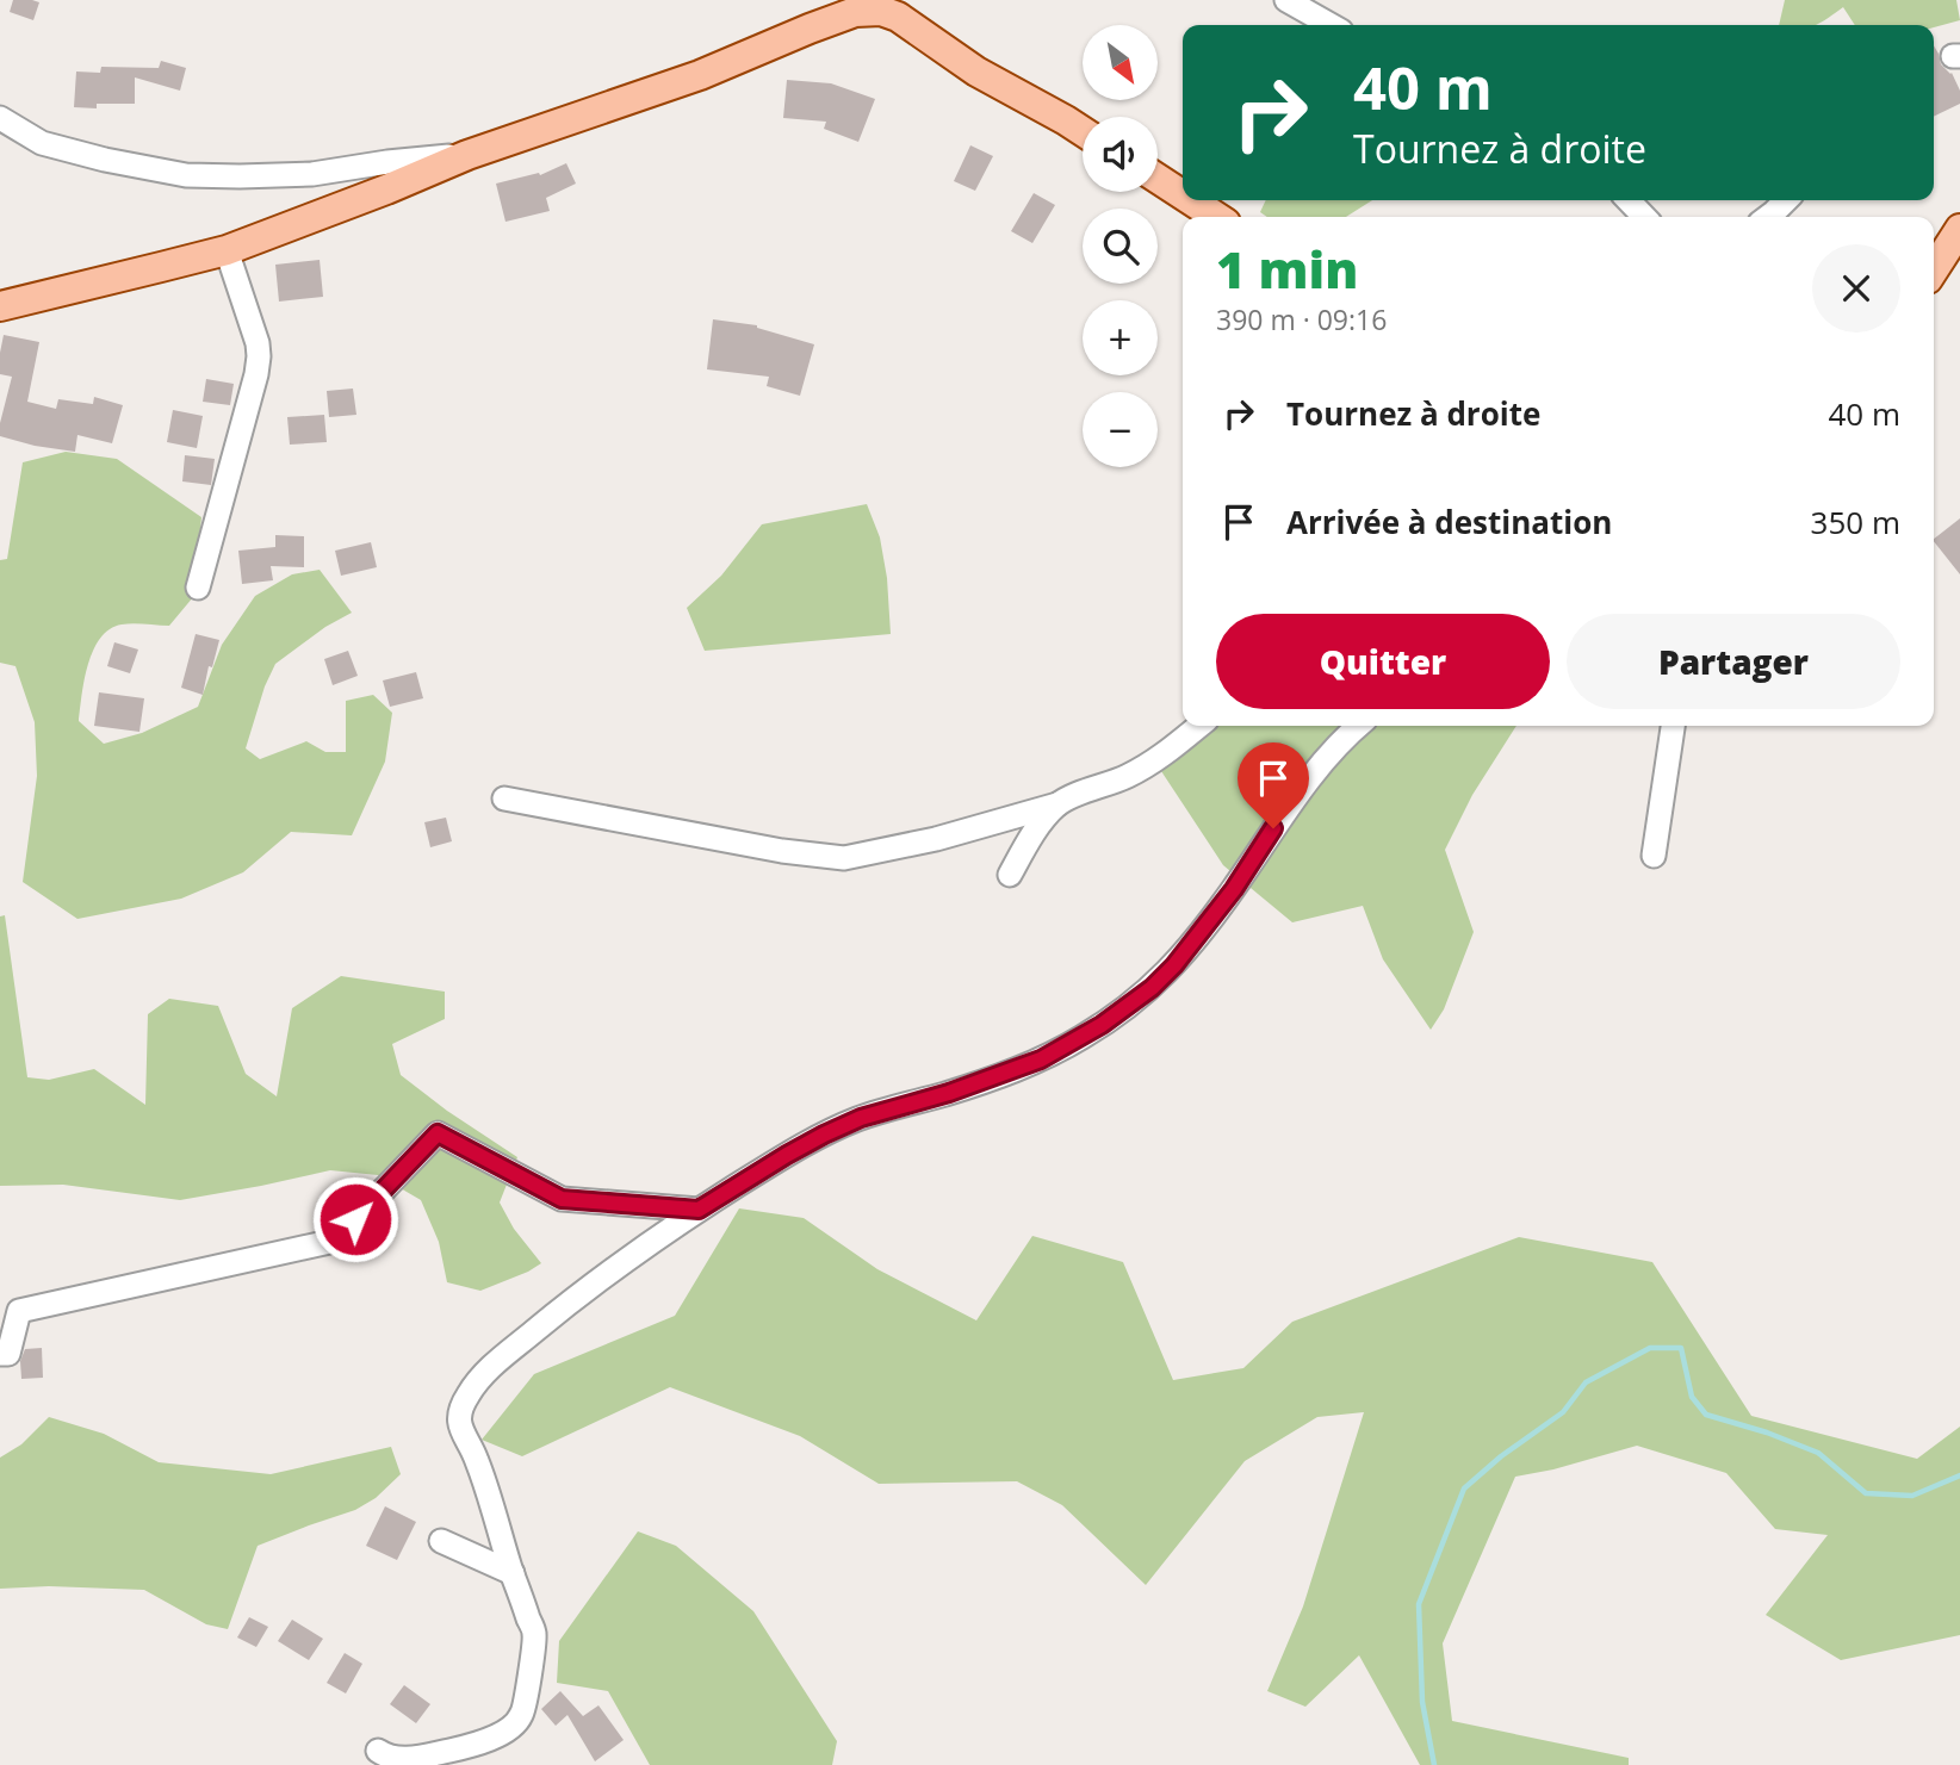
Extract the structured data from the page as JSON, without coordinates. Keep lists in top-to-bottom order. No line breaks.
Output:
{"north":"bottom right","page":{"map_buttons":["+","−"],"turn":["40 m","Tournez à droite"],"heading":["1 min","390 m · 09:16"],"list":[{"name":"Tournez à droite","value":"40 m"},{"name":"Arrivée à destination","value":"350 m"}],"buttons":["Quitter","Partager"]}}
